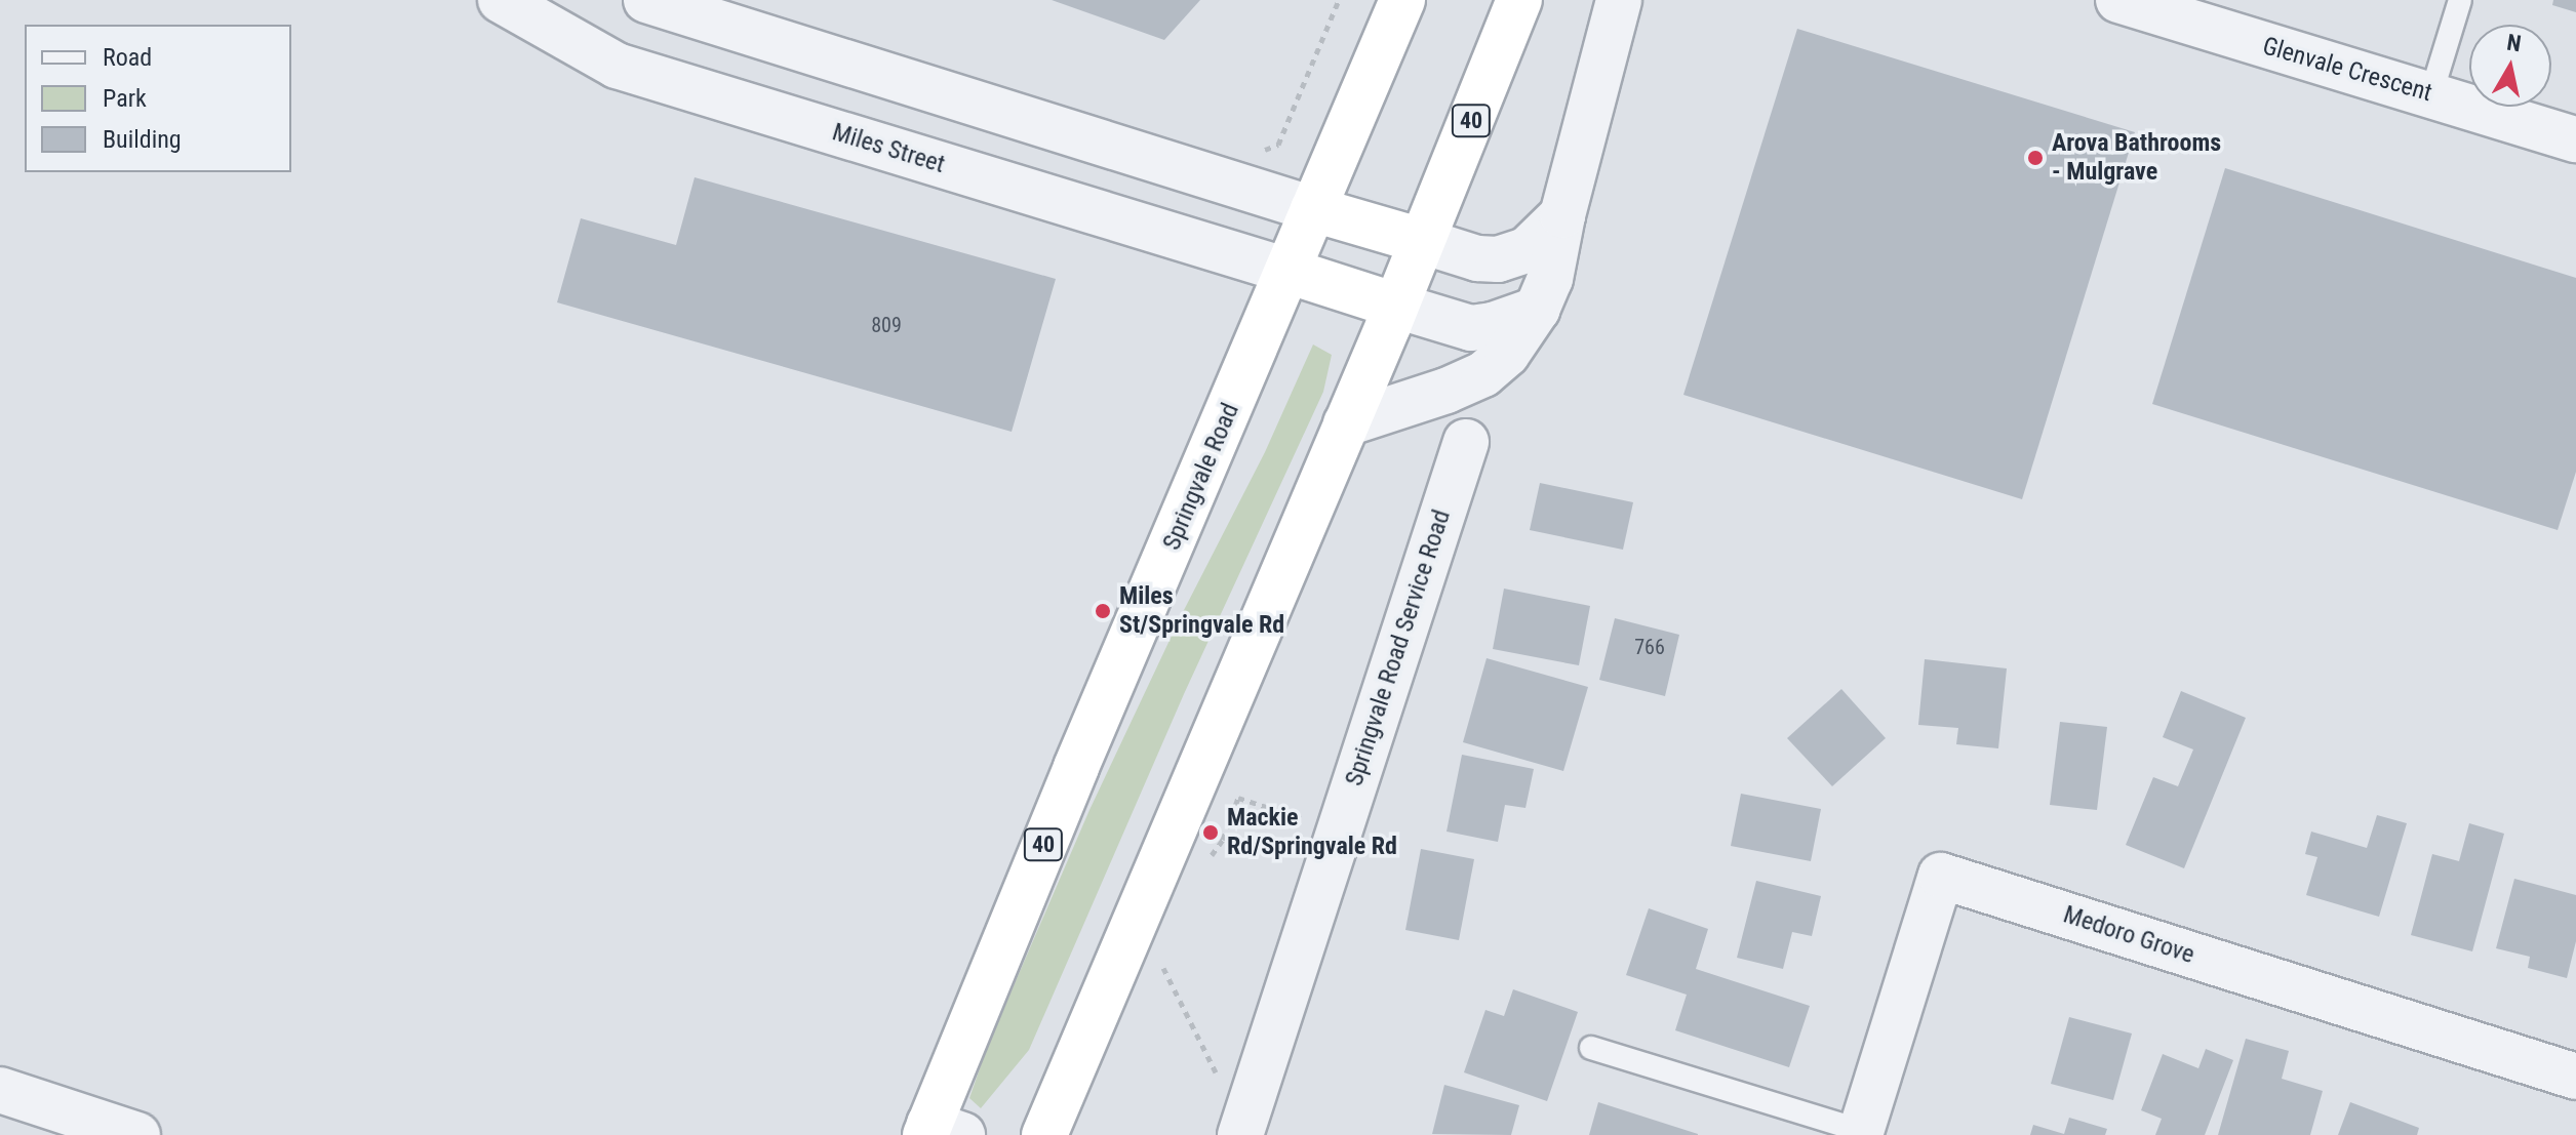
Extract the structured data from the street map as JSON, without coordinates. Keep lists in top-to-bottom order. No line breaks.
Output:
{"streets":{"highway":["40","Springvale Road"],"street":["Glenvale Crescent","Miles Street","Springvale Road Service Road","Medoro Grove"]},"crossings":[["Miles Street","Springvale Road"]],"places":["Arova Bathrooms - Mulgrave","Miles St/Springvale Rd","Mackie Rd/Springvale Rd"],"house_numbers":["809","766"],"legend":["Road","Park","Building"],"north":"top"}
